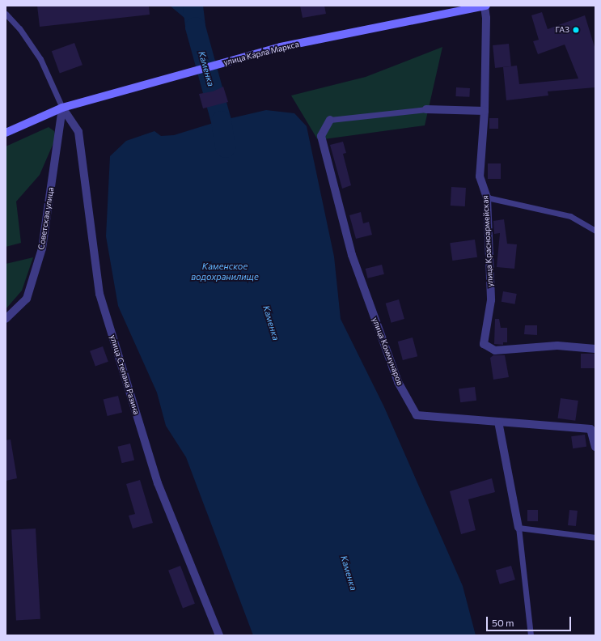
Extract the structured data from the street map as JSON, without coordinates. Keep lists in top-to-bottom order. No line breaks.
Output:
{"streets":{"main road":["улица Карла Маркса"],"street":["Советская улица","улица Красноармейская","улица Коммунаров","улица Степана Разина"]},"crossings":[["улица Карла Маркса","Советская улица"],["улица Карла Маркса","улица Красноармейская"],["улица Карла Маркса","улица Степана Разина"],["Советская улица","улица Степана Разина"]],"water":["Каменка","Каменское водохранилище"],"places":["ГАЗ"],"scale_bar":"50 m"}
